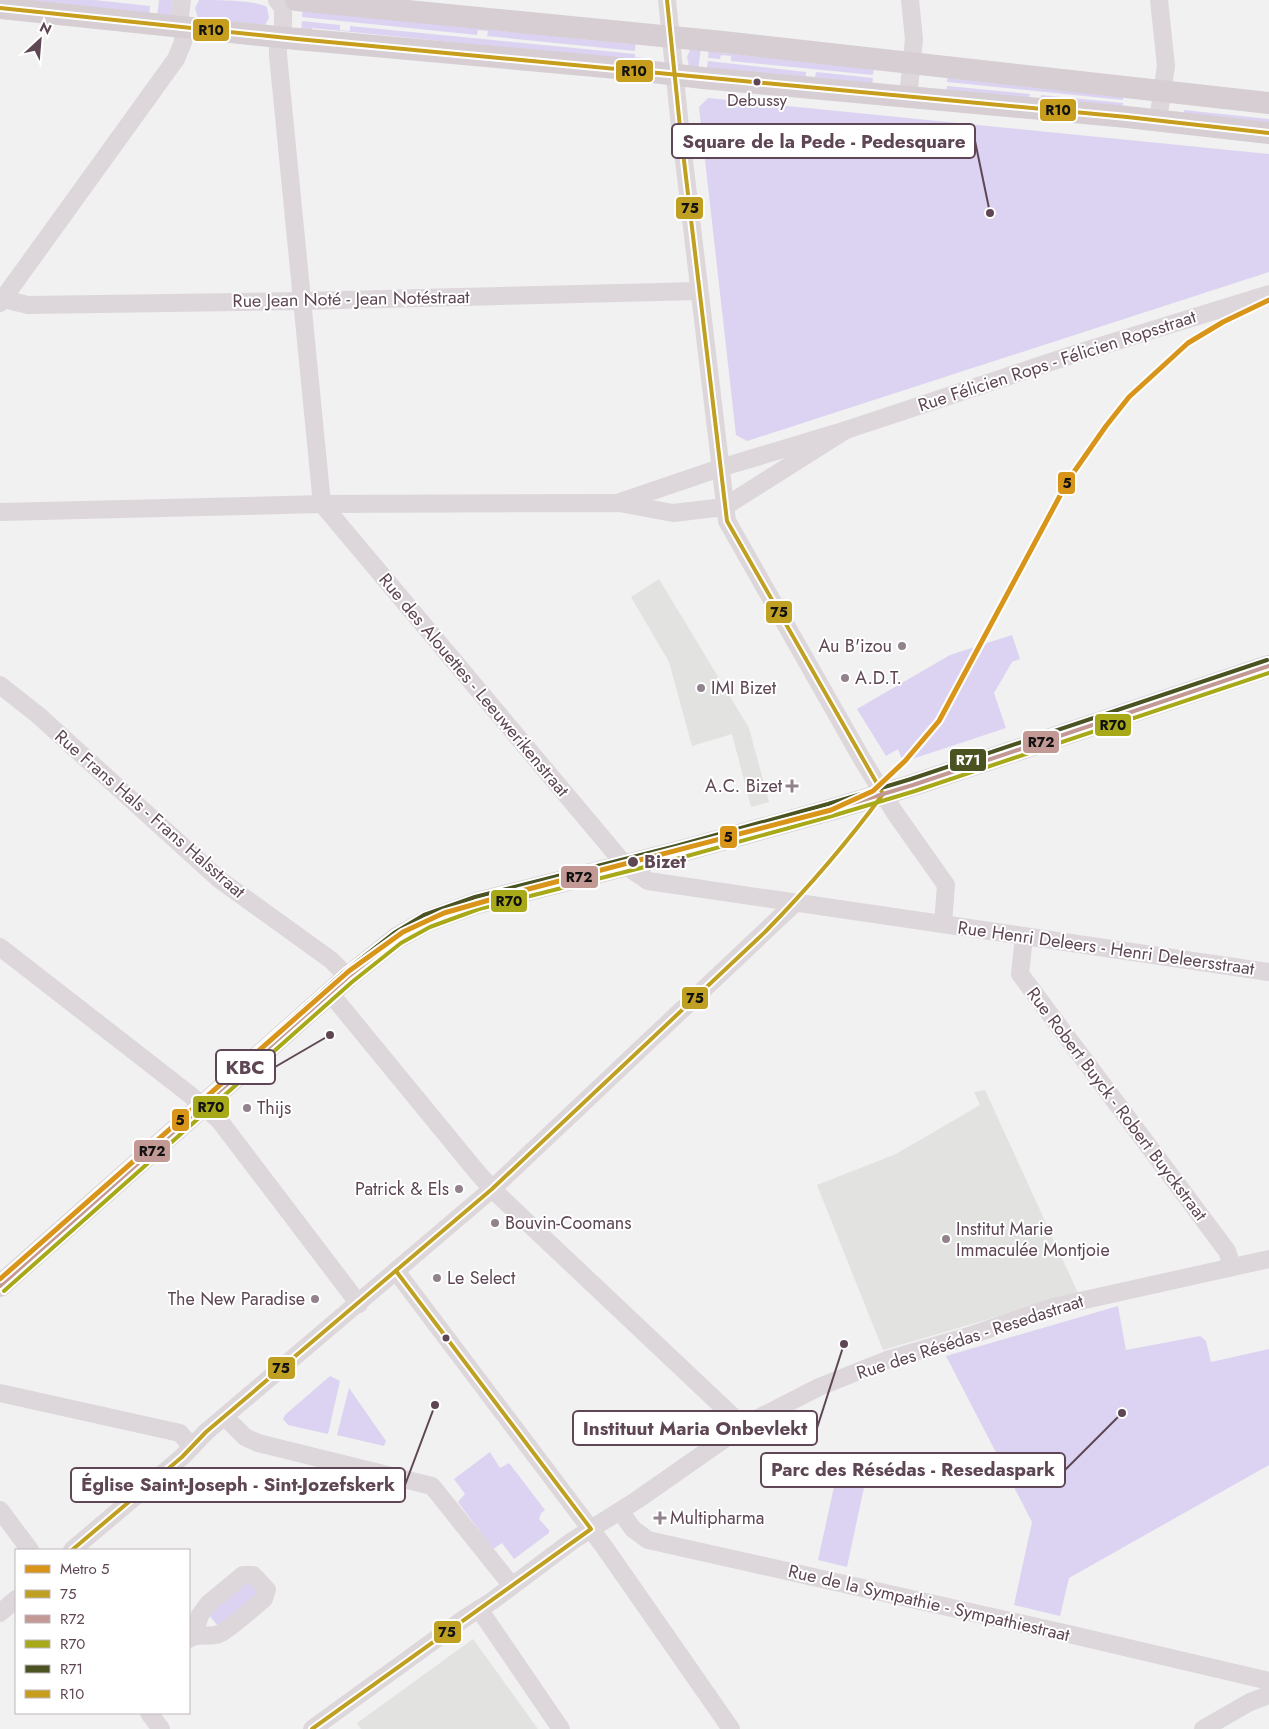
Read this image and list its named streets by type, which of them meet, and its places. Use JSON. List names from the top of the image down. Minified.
{"streets":{"street":["Rue Jean Noté - Jean Notéstraat","Rue Félicien Rops - Félicien Ropsstraat","Rue des Alouettes - Leeuwerikenstraat","Rue Frans Hals - Frans Halsstraat","Rue Henri Deleers - Henri Deleersstraat","Rue Robert Buyck - Robert Buyckstraat","Rue des Résédas - Resedastraat","Rue de la Sympathie - Sympathiestraat"]},"crossings":[["Rue des Alouettes - Leeuwerikenstraat","Rue Henri Deleers - Henri Deleersstraat"],["Rue Henri Deleers - Henri Deleersstraat","Rue Robert Buyck - Robert Buyckstraat"],["Rue Robert Buyck - Robert Buyckstraat","Rue des Résédas - Resedastraat"],["Rue des Résédas - Resedastraat","Rue de la Sympathie - Sympathiestraat"]],"places":{"other":["Debussy","Square de la Pede - Pedesquare","Au B'izou","A.D.T.","IMI Bizet","Bizet","KBC","Thijs","Patrick & Els","Bouvin-Coomans","Institut Marie Immaculée Montjoie","Le Select","The New Paradise","Instituut Maria Onbevlekt","Église Saint-Joseph - Sint-Jozefskerk","Parc des Résédas - Resedaspark"],"health":["A.C. Bizet","Multipharma"]},"lines":["transit line 75","transit line R10","metro line 5","transit line R71","transit line R72","transit line R70"],"legend":["Metro 5","75","R72","R70","R71","R10"],"north":"top right"}
